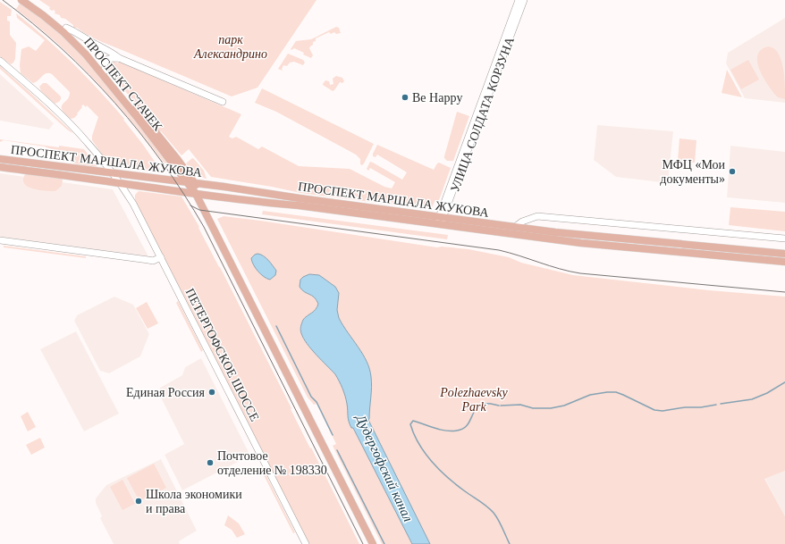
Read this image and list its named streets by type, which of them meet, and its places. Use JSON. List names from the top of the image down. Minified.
{"streets":{"main road":["ПРОСПЕКТ СТАЧЕК","ПРОСПЕКТ МАРШАЛА ЖУКОВА"],"street":["УЛИЦА СОЛДАТА КОРЗУНА","ПЕТЕРГОФСКОЕ ШОССЕ"]},"crossings":[["ПРОСПЕКТ СТАЧЕК","ПРОСПЕКТ МАРШАЛА ЖУКОВА"],["УЛИЦА СОЛДАТА КОРЗУНА","ПРОСПЕКТ МАРШАЛА ЖУКОВА"],["ПРОСПЕКТ МАРШАЛА ЖУКОВА","ПЕТЕРГОФСКОЕ ШОССЕ"]],"water":["Дудергофский канал"],"parks":["парк Александрино","Polezhaevsky Park"],"places":["Be Happy","МФЦ «Мои документы»","Единая Россия","Почтовое отделение № 198330","Школа экономики и права"]}
